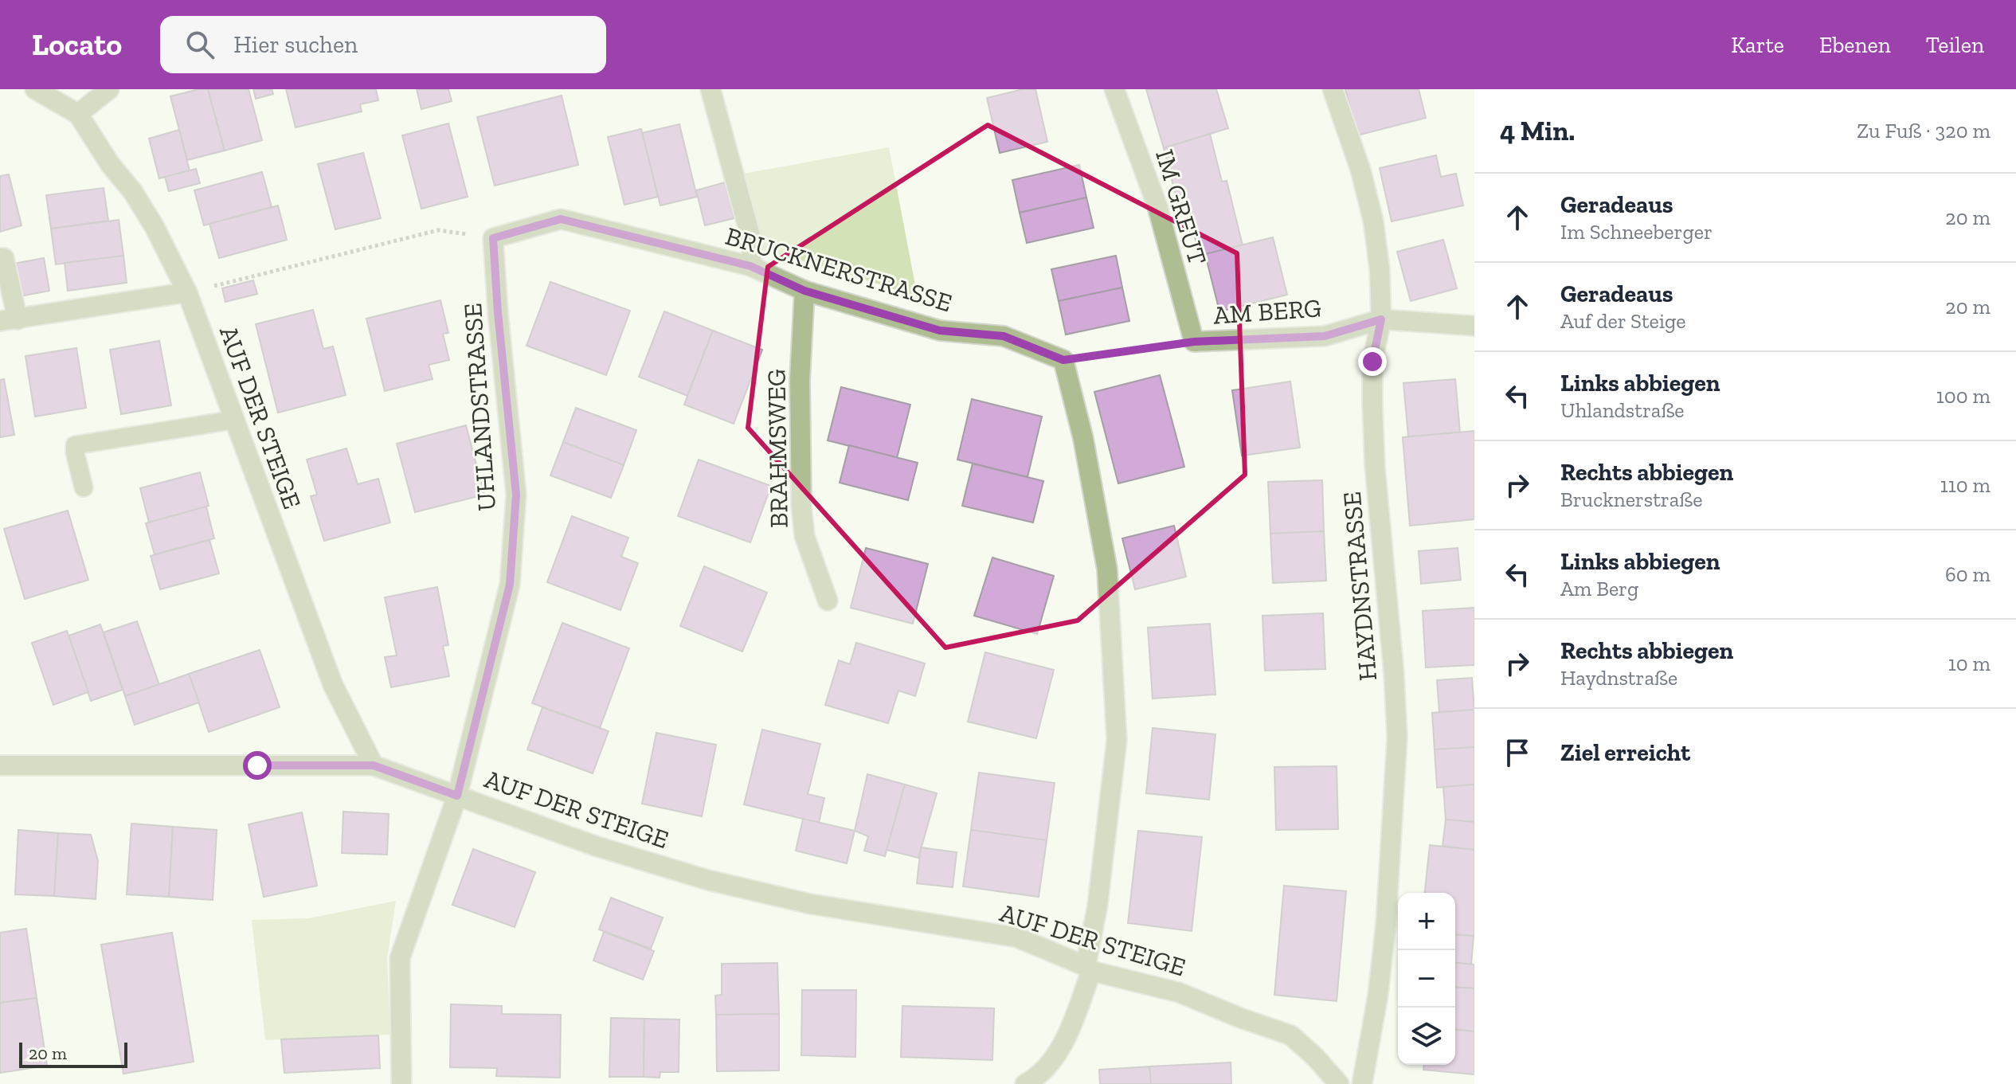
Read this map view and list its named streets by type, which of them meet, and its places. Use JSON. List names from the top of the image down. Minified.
{"streets":{"street":["IM GREUT","BRUCKNERSTRASSE","AM BERG","UHLANDSTRASSE","AUF DER STEIGE","BRAHMSWEG","HAYDNSTRASSE"]},"crossings":[["IM GREUT","AM BERG"],["BRUCKNERSTRASSE","AM BERG"],["BRUCKNERSTRASSE","UHLANDSTRASSE"],["BRUCKNERSTRASSE","BRAHMSWEG"],["AM BERG","HAYDNSTRASSE"],["UHLANDSTRASSE","AUF DER STEIGE"]],"scale_bar":"20 m","page":{"header":"Locato","search":"Hier suchen","nav":["Karte","Ebenen","Teilen"],"heading":["4 Min.","Zu Fuß · 320 m"],"list":[["Geradeaus","Im Schneeberger","20 m"],["Geradeaus","Auf der Steige","20 m"],["Links abbiegen","Uhlandstraße","100 m"],["Rechts abbiegen","Brucknerstraße","110 m"],["Links abbiegen","Am Berg","60 m"],["Rechts abbiegen","Haydnstraße","10 m"],"Ziel erreicht"],"map_buttons":["+","−"],"scale":"20 m"}}
